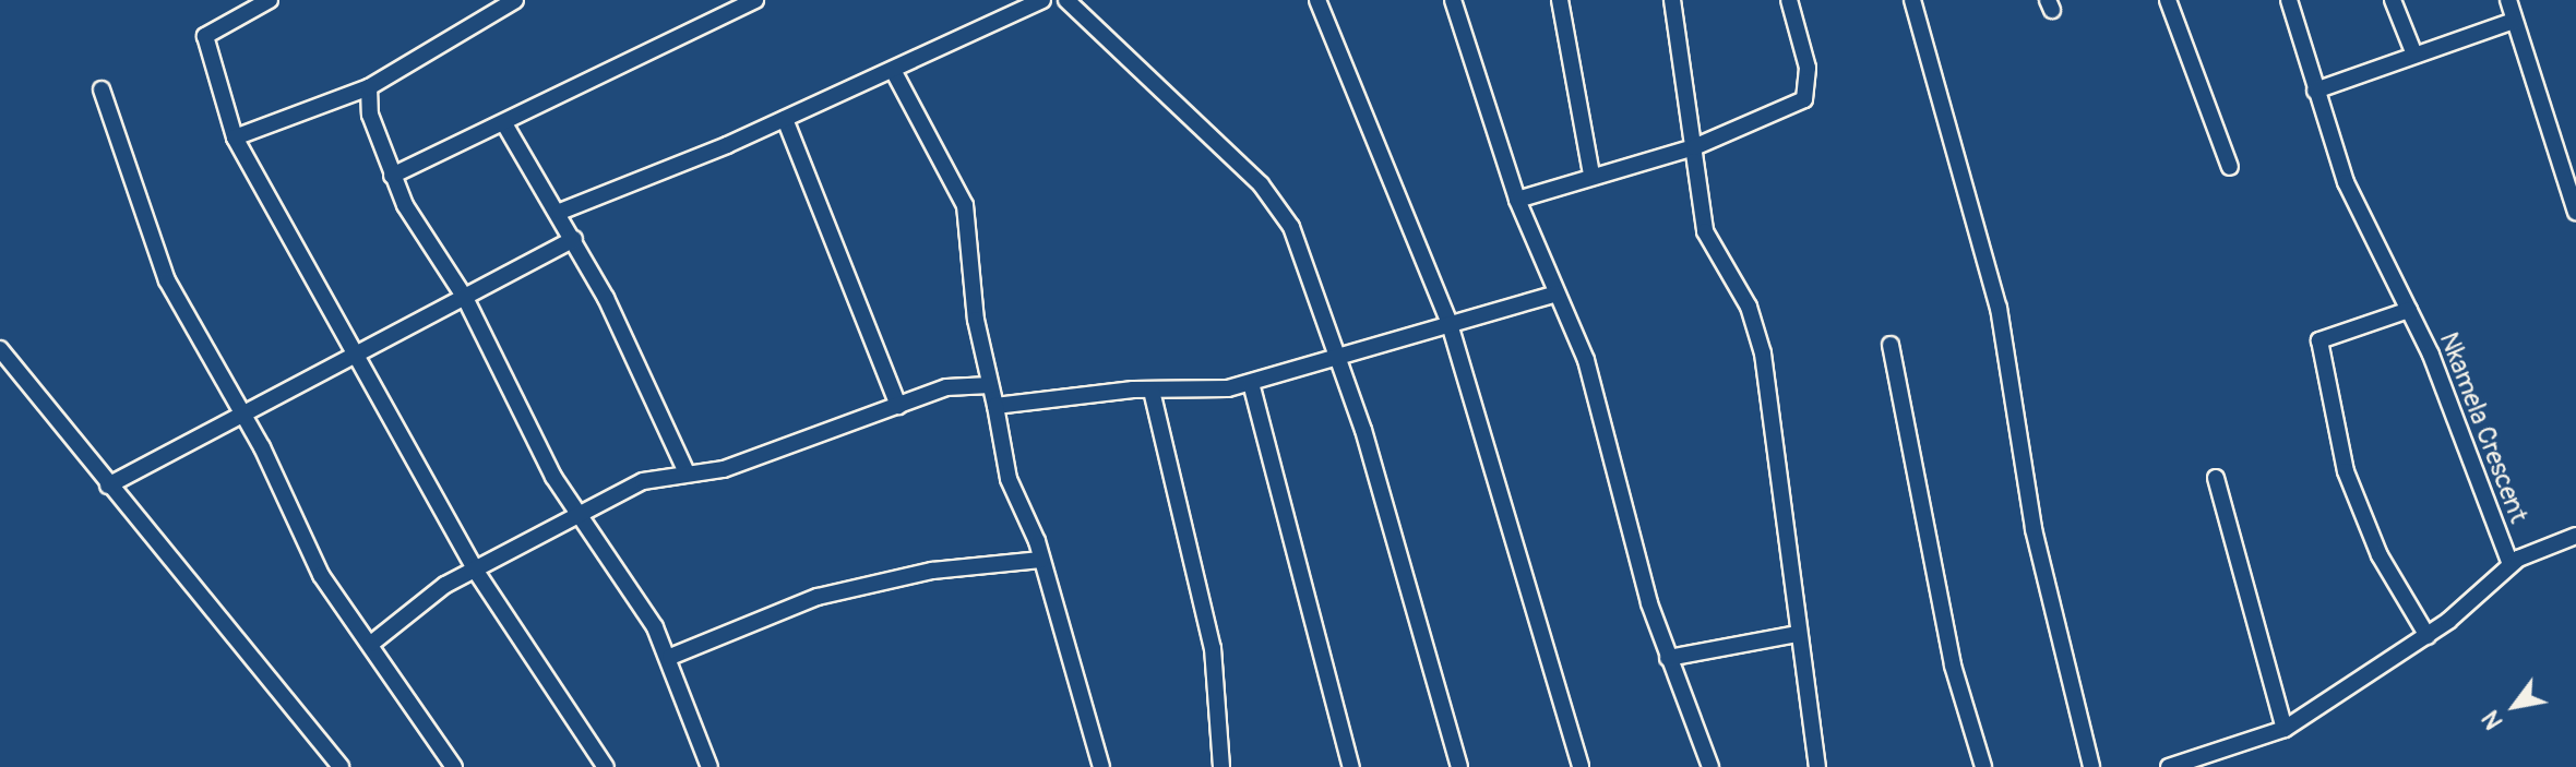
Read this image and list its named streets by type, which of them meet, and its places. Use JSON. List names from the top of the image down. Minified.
{"streets":{"street":["Nkamela Crescent"]},"north":"bottom left"}
